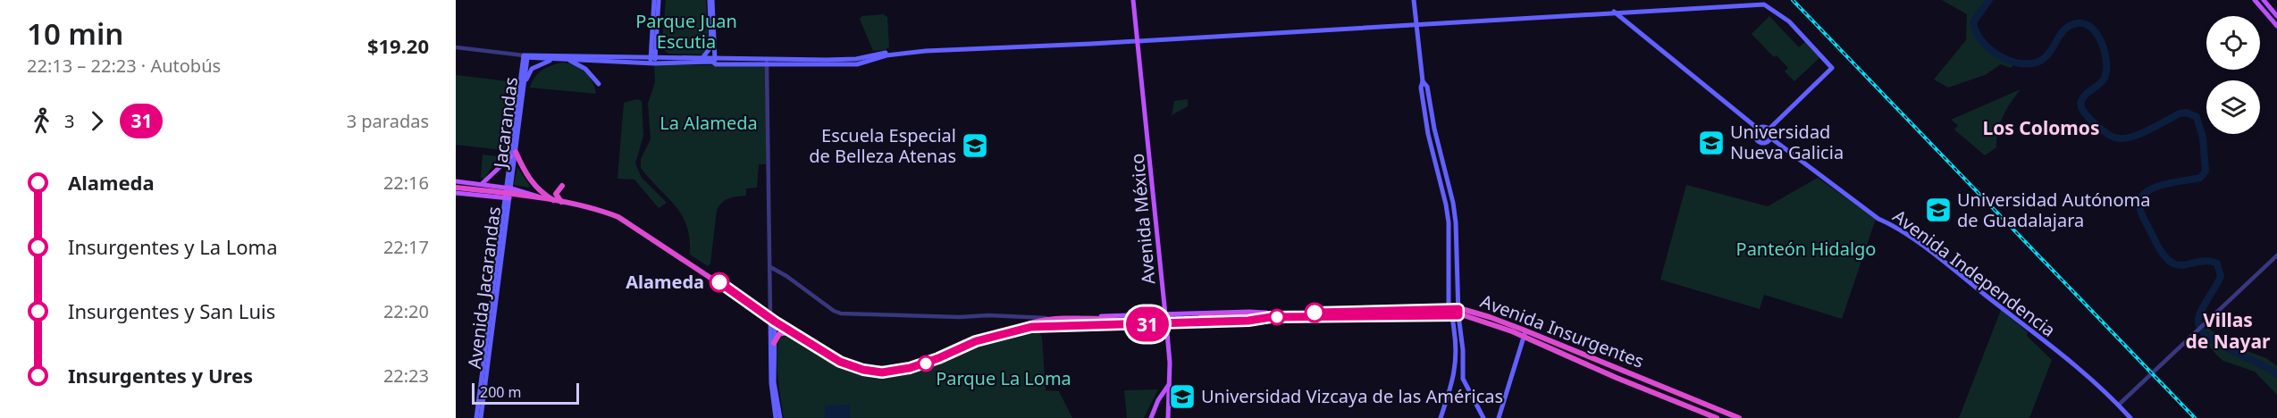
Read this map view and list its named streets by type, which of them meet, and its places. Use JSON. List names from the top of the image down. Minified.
{"streets":{"highway":["Avenida Insurgentes"],"main road":["Jacarandas","Avenida México","Avenida Independencia","Avenida Jacarandas"]},"crossings":[["Jacarandas","Avenida Jacarandas"],["Avenida México","Avenida Insurgentes"]],"districts":["Los Colomos","Villas de Nayar"],"parks":["Parque Juan Escutia","La Alameda","Panteón Hidalgo","Parque La Loma"],"places":{"school or university":["Universidad Nueva Galicia","Escuela Especial de Belleza Atenas","Universidad Autónoma de Guadalajara","Universidad Vizcaya de las Américas"],"other":["Alameda"]},"lines":["bus line 31"],"scale_bar":"200 m","page":{"heading":["10 min","22:13 – 22:23 · Autobús","$19.20"],"on_map":"31","legs":["3","31","3 paradas"],"list":[{"name":"Alameda","value":"22:16"},{"name":"Insurgentes y La Loma","value":"22:17"},{"name":"Insurgentes y San Luis","value":"22:20"},{"name":"Insurgentes y Ures","value":"22:23"}],"scale":"200 m"}}
